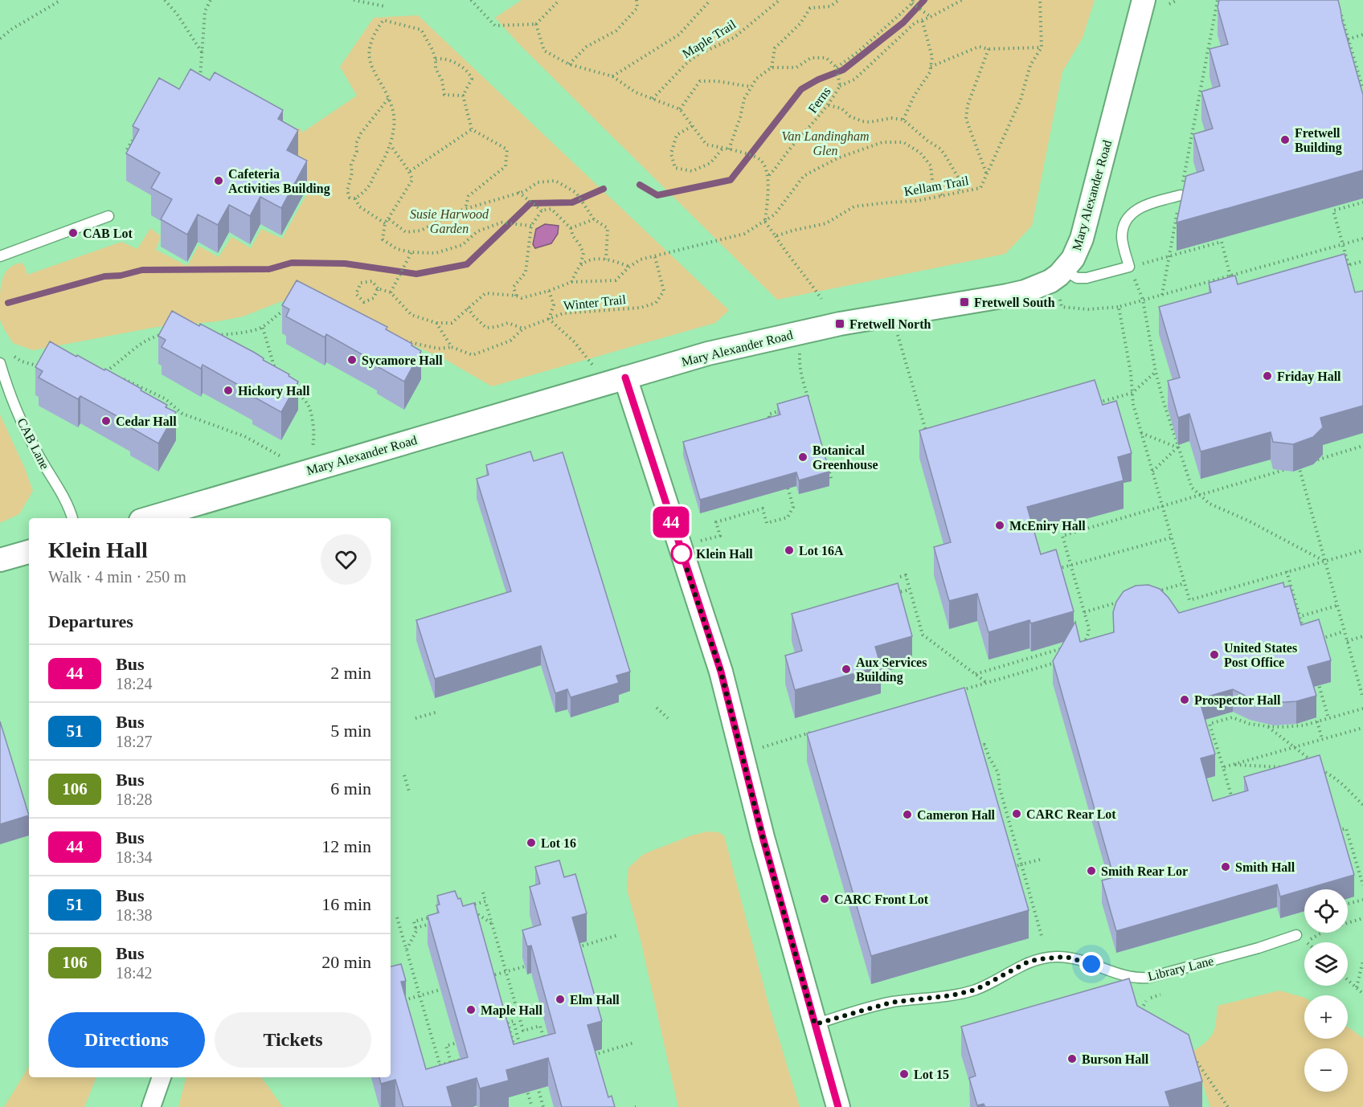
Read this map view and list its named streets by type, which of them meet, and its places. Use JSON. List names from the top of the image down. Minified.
{"streets":{"street":["Mary Alexander Road"],"lane":["CAB Lane","Library Lane"],"path":["Maple Trail","Ferns","Kellam Trail","Winter Trail"]},"parks":["Van Landingham Glen","Susie Harwood Garden"],"places":{"other":["Fretwell Building","Cafeteria Activities Building","CAB Lot","Sycamore Hall","Friday Hall","Hickory Hall","Cedar Hall","Botanical Greenhouse","McEniry Hall","Lot 16A","Klein Hall","United States Post Office","Aux Services Building","Prospector Hall","CARC Rear Lot","Cameron Hall","Lot 16","Smith Hall","Smith Rear Lor","CARC Front Lot","Elm Hall","Maple Hall","Burson Hall","Lot 15"],"transit":["Fretwell South","Fretwell North"]},"lines":["bus line 44"],"page":{"on_map":"44","heading":[["Klein Hall","Walk · 4 min · 250 m"],"Departures"],"list":[{"mark":"44","name":"Bus","note":"18:24","value":"2 min"},{"mark":"51","name":"Bus","note":"18:27","value":"5 min"},{"mark":"106","name":"Bus","note":"18:28","value":"6 min"},{"mark":"44","name":"Bus","note":"18:34","value":"12 min"},{"mark":"51","name":"Bus","note":"18:38","value":"16 min"},{"mark":"106","name":"Bus","note":"18:42","value":"20 min"}],"map_buttons":["+","−"],"buttons":["Directions","Tickets"]}}
